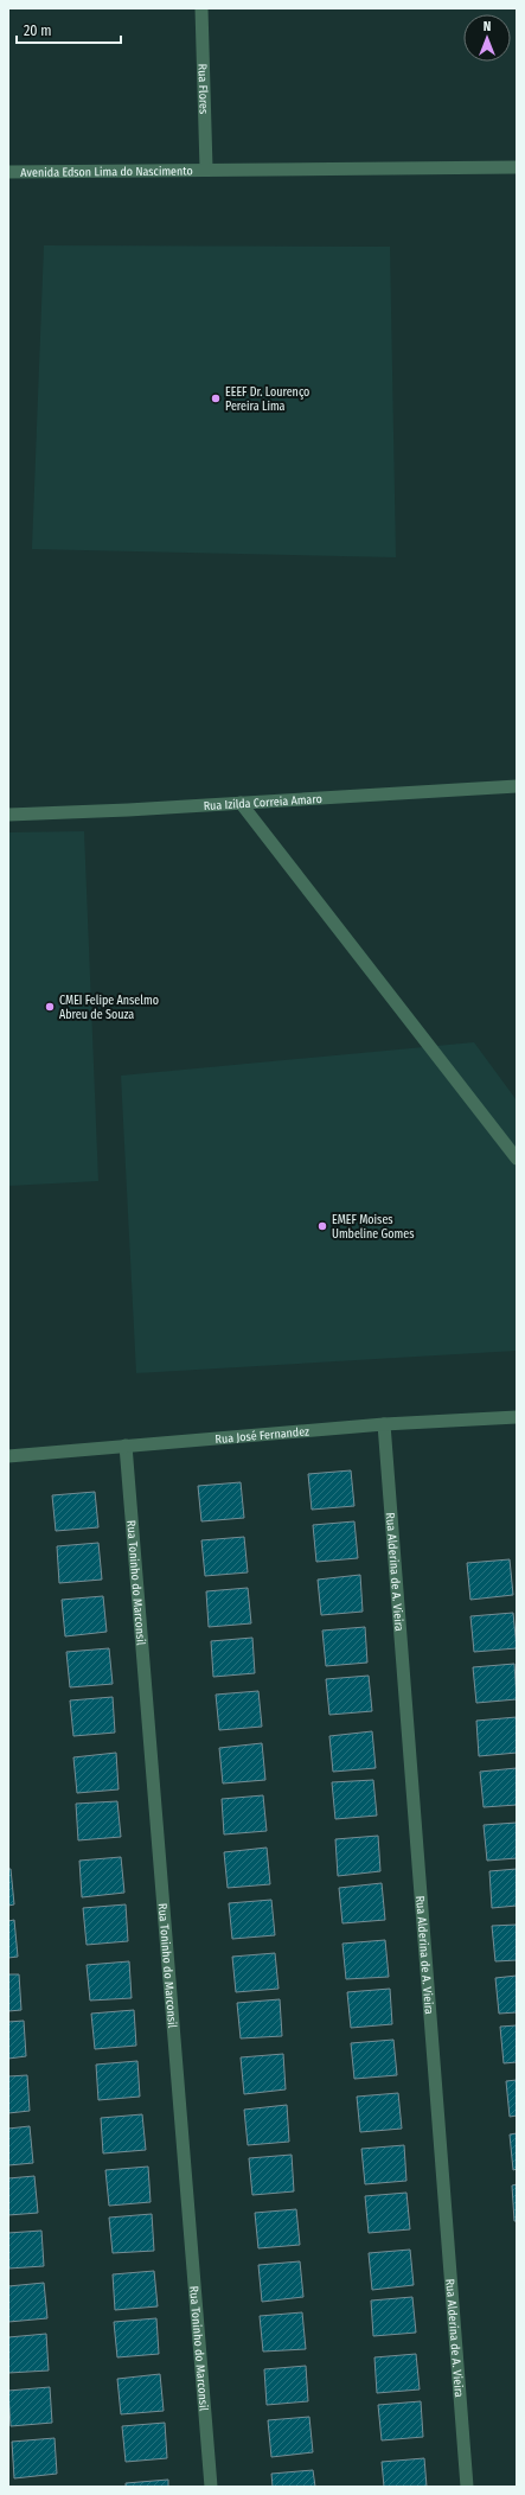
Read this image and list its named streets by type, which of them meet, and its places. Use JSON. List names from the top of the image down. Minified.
{"streets":{"street":["Rua Flores","Avenida Edson Lima do Nascimento","Rua Izilda Correia Amaro","Rua José Fernandez","Rua Alderina de A. Vieira","Rua Toninho do Marconsil"]},"crossings":[["Rua Flores","Avenida Edson Lima do Nascimento"],["Rua José Fernandez","Rua Alderina de A. Vieira"],["Rua José Fernandez","Rua Toninho do Marconsil"]],"places":["EEEF Dr. Lourenço Pereira Lima","CMEI Felipe Anselmo Abreu de Souza","EMEF Moises Umbeline Gomes"],"scale_bar":"20 m","north":"top"}
